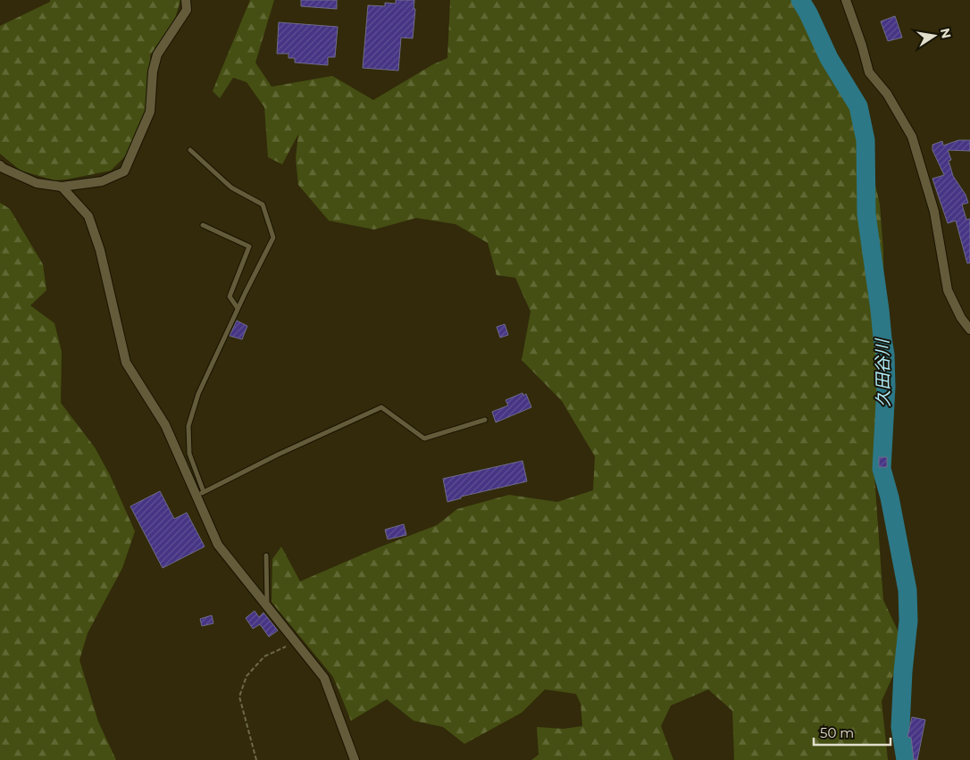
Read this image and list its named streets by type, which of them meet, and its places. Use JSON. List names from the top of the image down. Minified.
{"water":["久田谷川"],"scale_bar":"50 m","north":"right"}
